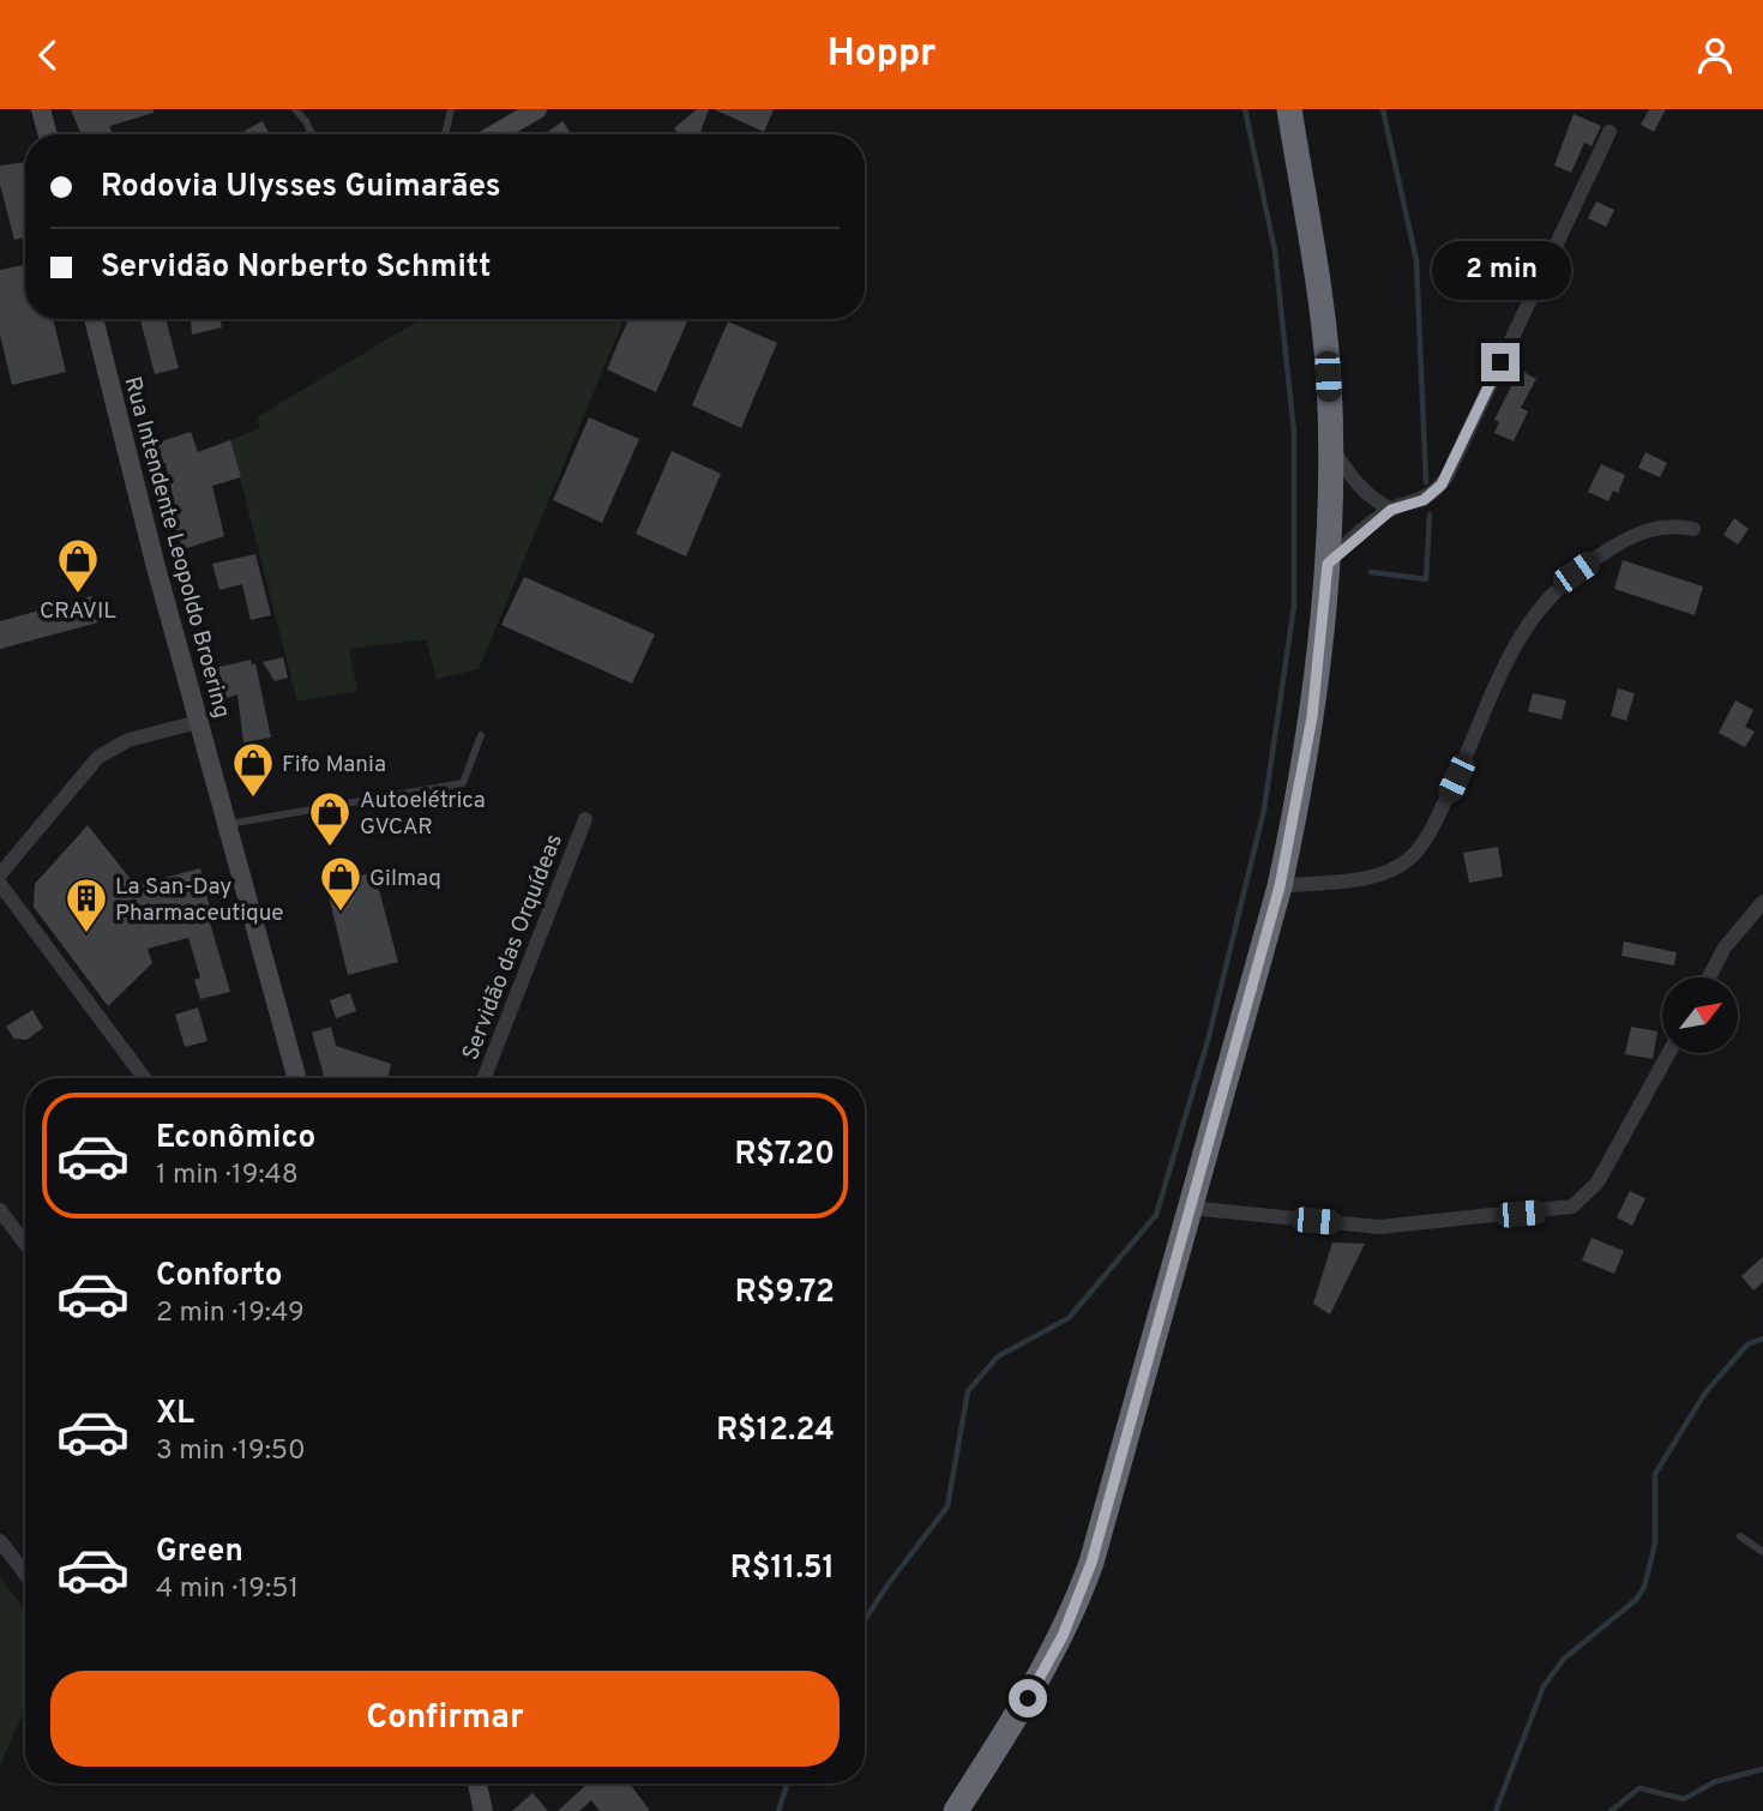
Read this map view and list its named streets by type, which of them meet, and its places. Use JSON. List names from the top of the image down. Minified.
{"streets":{"main road":["Rua Intendente Leopoldo Broering"],"street":["Servidão das Orquídeas"]},"places":{"shop":["CRAVIL","Fifo Mania","Autoelétrica GVCAR","Gilmaq"],"building":["La San-Day Pharmaceutique"]},"north":"top right","page":{"header":"Hoppr","banner":["Rodovia Ulysses Guimarães","Servidão Norberto Schmitt"],"bubble":"2 min","list":[{"name":"Econômico","note":"1 min · 19:48","value":"R$7.20"},{"name":"Conforto","note":"2 min · 19:49","value":"R$9.72"},{"name":"XL","note":"3 min · 19:50","value":"R$12.24"},{"name":"Green","note":"4 min · 19:51","value":"R$11.51"}],"buttons":"Confirmar"}}
